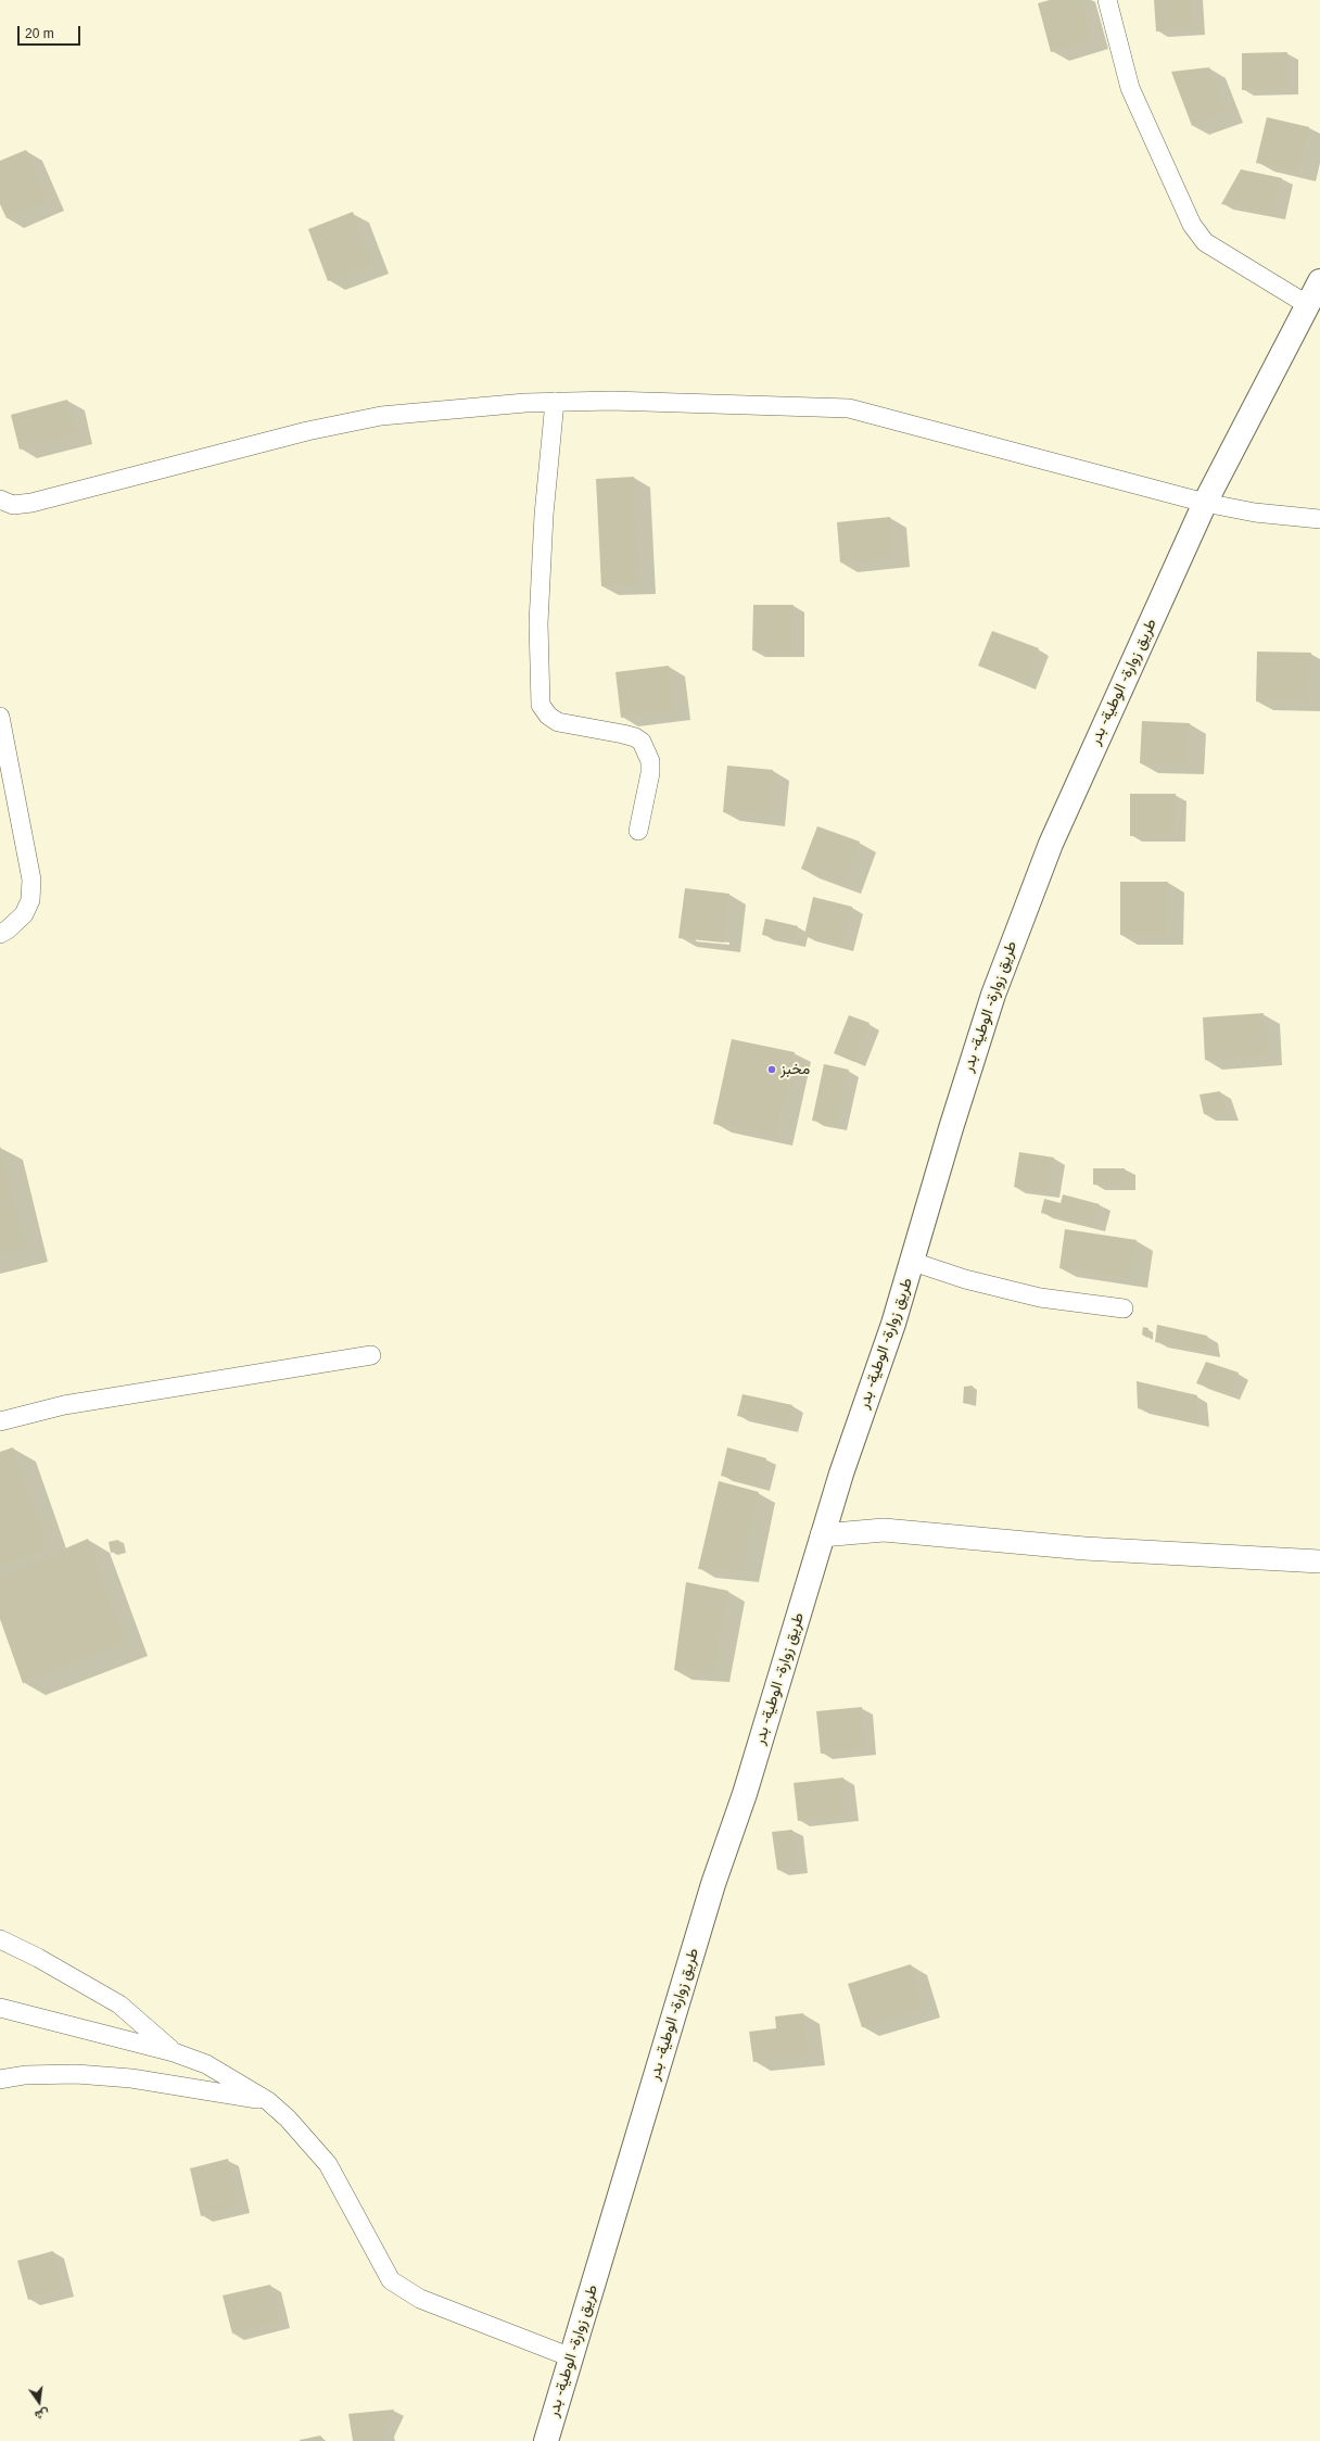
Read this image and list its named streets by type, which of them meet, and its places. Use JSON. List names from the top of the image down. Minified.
{"streets":{"highway":["طريق زوارة- الوطية- بدر"]},"places":["مخبز"],"scale_bar":"20 m","north":"bottom"}
